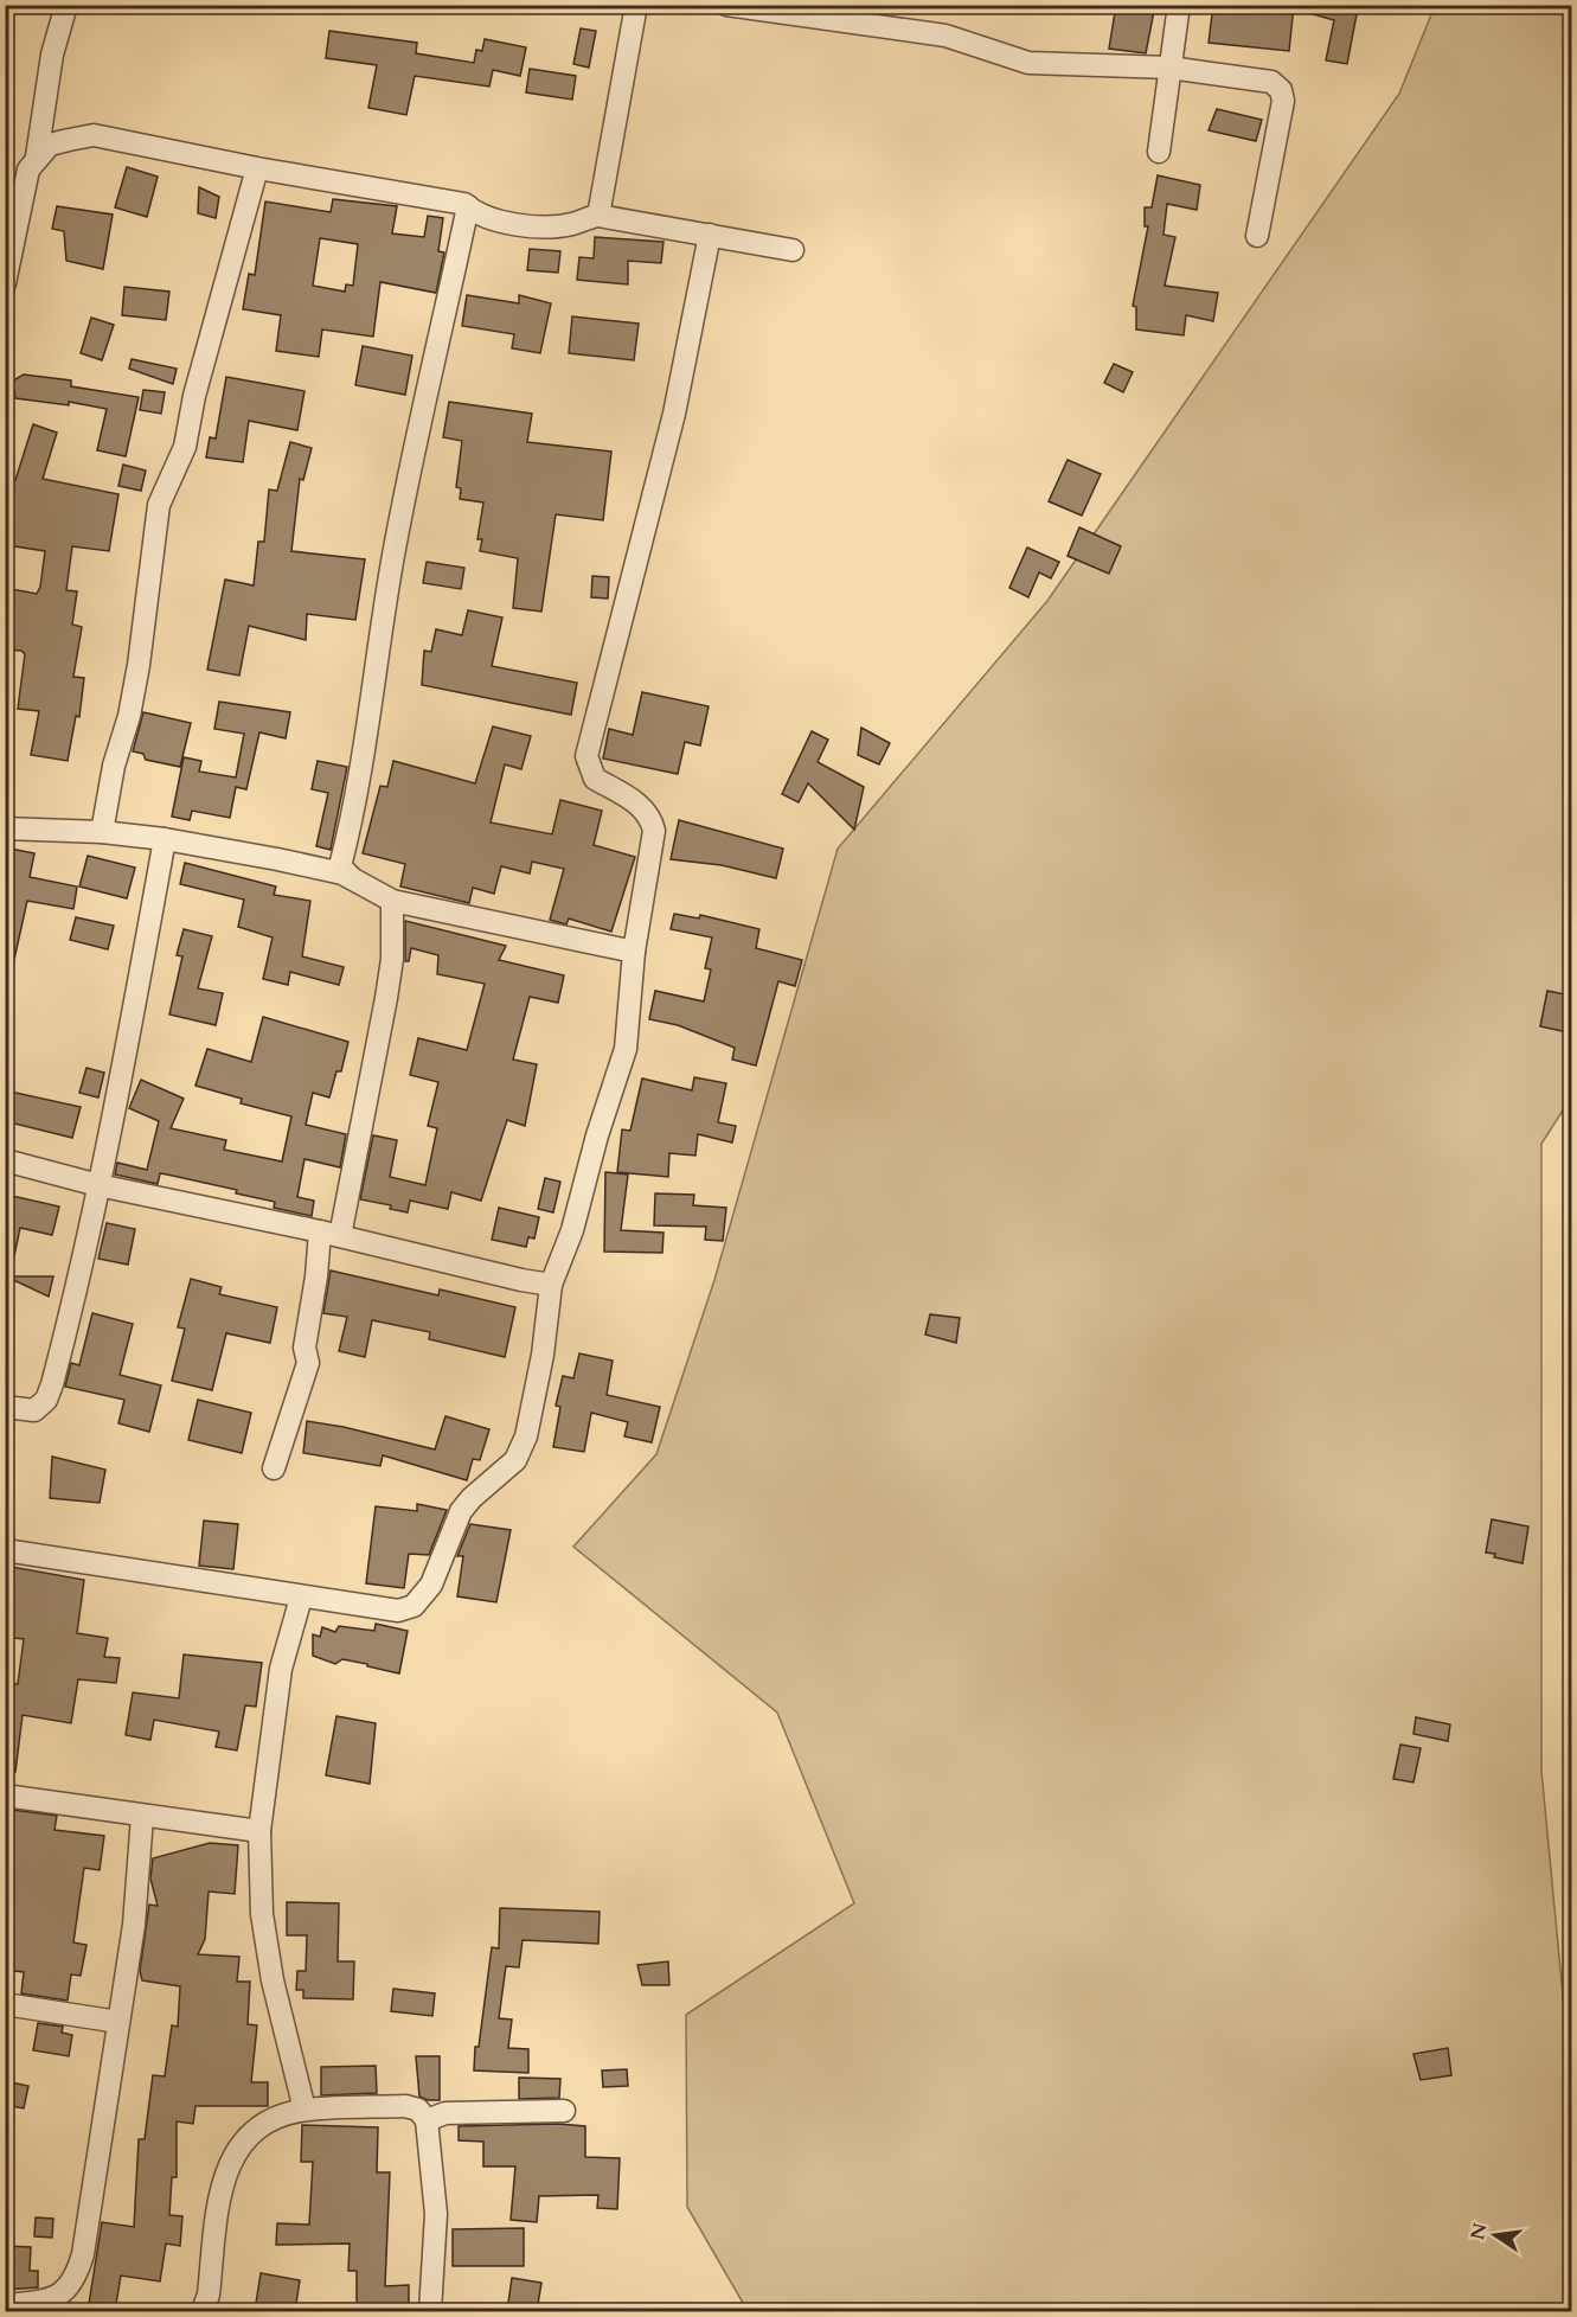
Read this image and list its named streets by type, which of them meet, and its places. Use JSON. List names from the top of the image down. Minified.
{"north":"left"}
